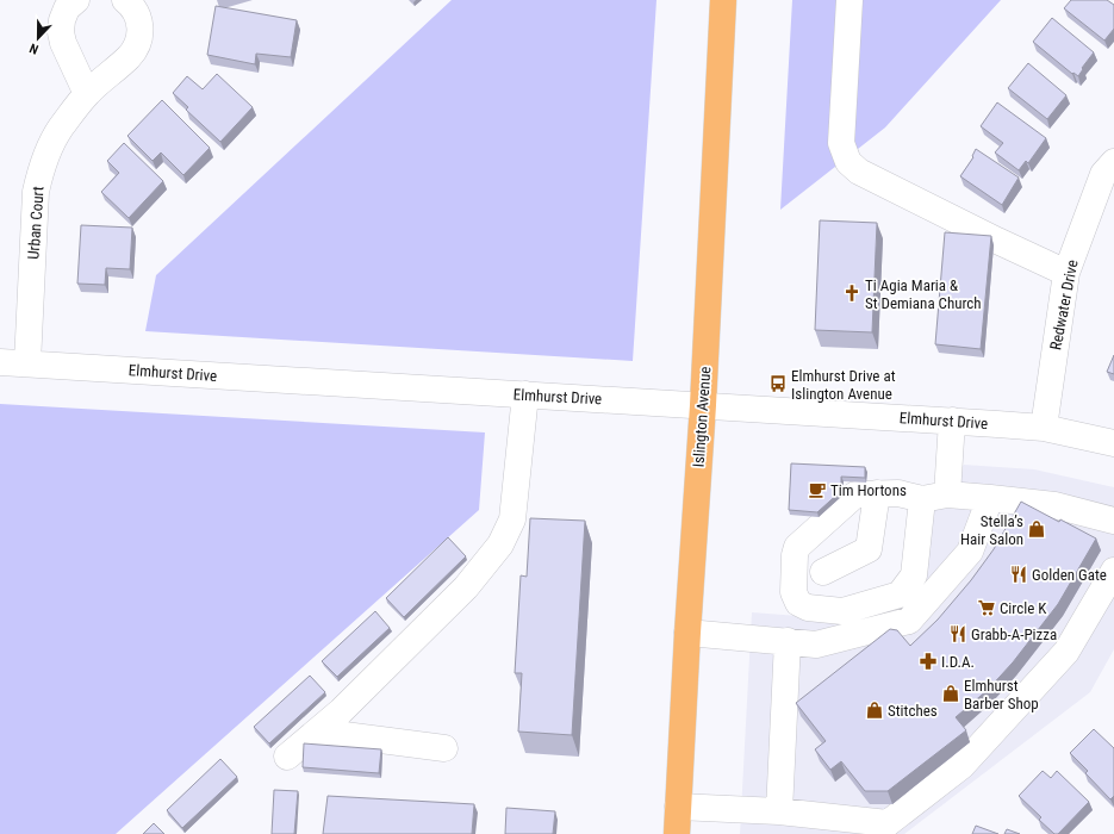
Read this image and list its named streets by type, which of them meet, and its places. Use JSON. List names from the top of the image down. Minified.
{"streets":{"main road":["Islington Avenue"],"street":["Urban Court","Redwater Drive","Elmhurst Drive"]},"crossings":[["Urban Court","Elmhurst Drive"],["Redwater Drive","Elmhurst Drive"],["Elmhurst Drive","Islington Avenue"]],"places":{"church":["Ti Agia Maria & St Demiana Church"],"bus stop":["Elmhurst Drive at Islington Avenue"],"cafe":["Tim Hortons"],"shop":["Stella’s Hair Salon","Elmhurst Barber Shop","Stitches"],"restaurant":["Golden Gate","Grabb-A-Pizza"],"supermarket":["Circle K"],"pharmacy":["I.D.A."]},"north":"bottom"}
